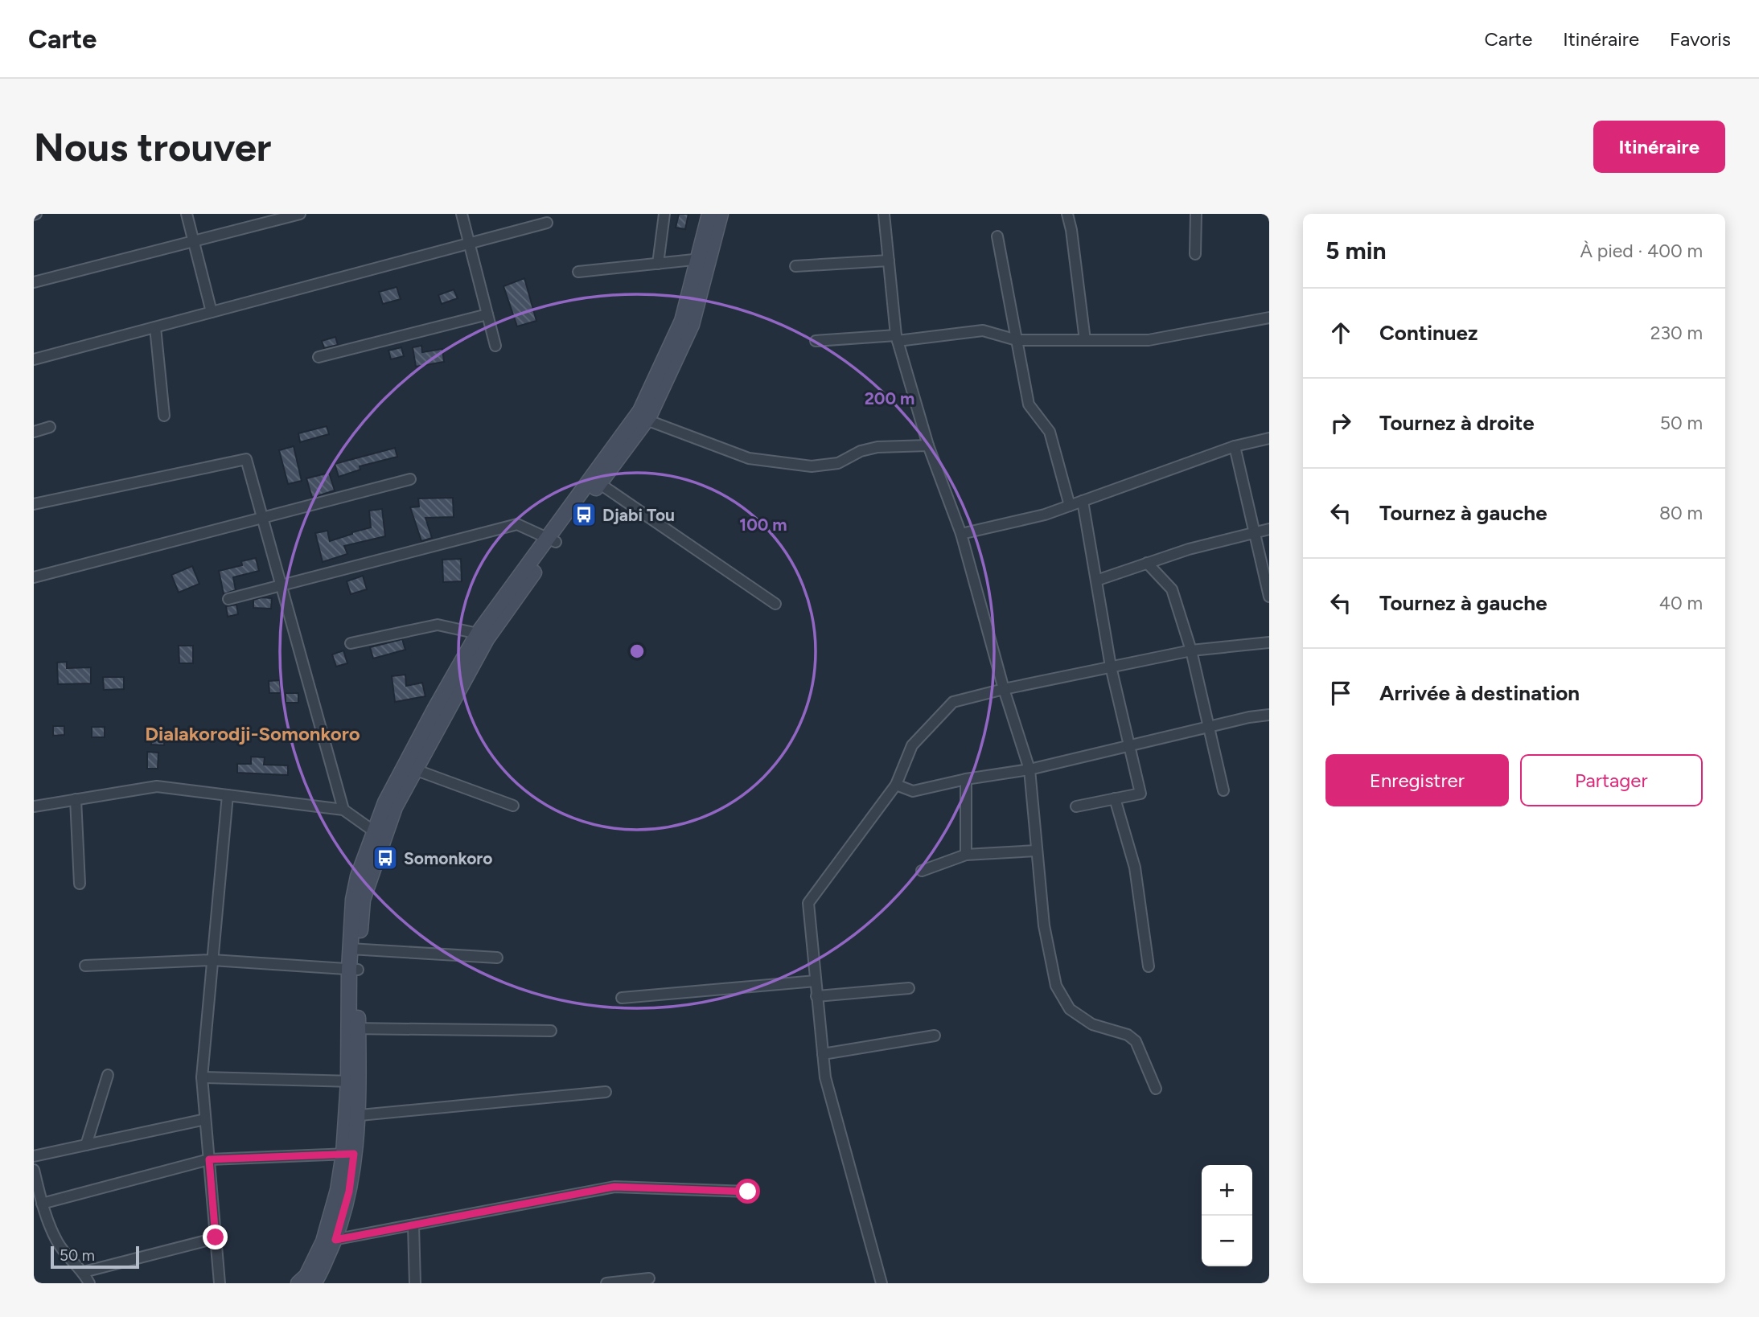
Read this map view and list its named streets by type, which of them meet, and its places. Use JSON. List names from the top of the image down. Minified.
{"districts":["Dialakorodji-Somonkoro"],"places":{"bus stop":["Djabi Tou","Somonkoro"]},"scale_bar":"50 m","page":{"header":"Carte","nav":["Carte","Itinéraire","Favoris"],"buttons":["Itinéraire",["Enregistrer","Partager"]],"title":"Nous trouver","heading":["5 min","À pied · 400 m"],"list":[["Continuez","230 m"],["Tournez à droite","50 m"],["Tournez à gauche","80 m"],["Tournez à gauche","40 m"],"Arrivée à destination"],"map_buttons":["+","−"],"scale":"50 m"},"rings":["200 m","100 m"]}
